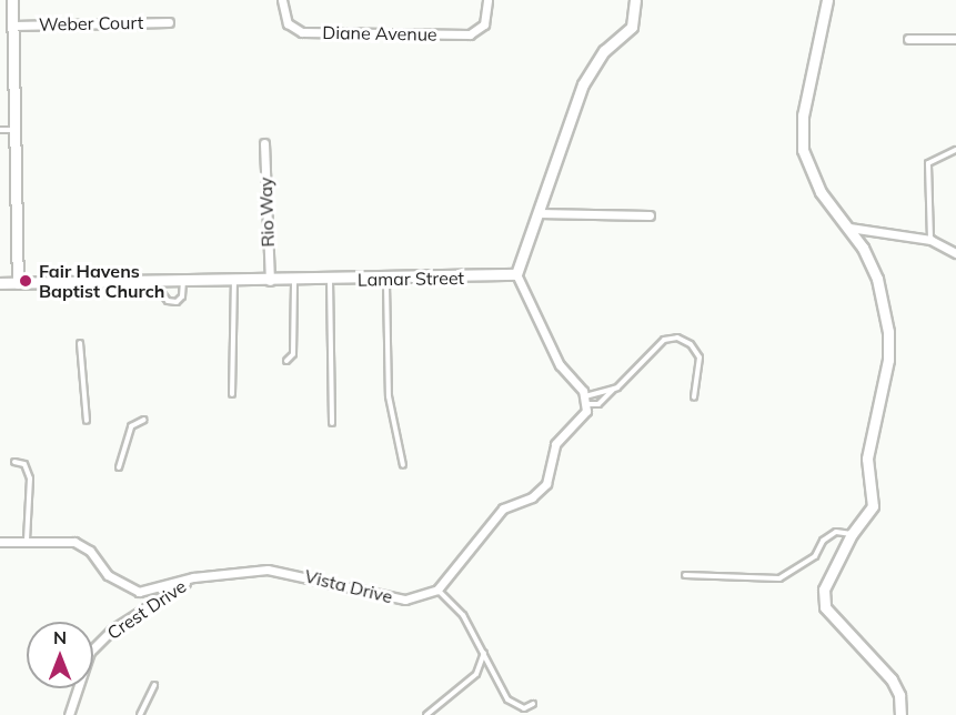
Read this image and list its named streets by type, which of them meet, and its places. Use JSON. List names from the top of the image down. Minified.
{"streets":{"street":["Weber Court","Diane Avenue","Rio Way","Lamar Street","Vista Drive","Crest Drive"]},"crossings":[["Rio Way","Lamar Street"],["Vista Drive","Crest Drive"]],"places":["Fair Havens Baptist Church"],"north":"top"}
